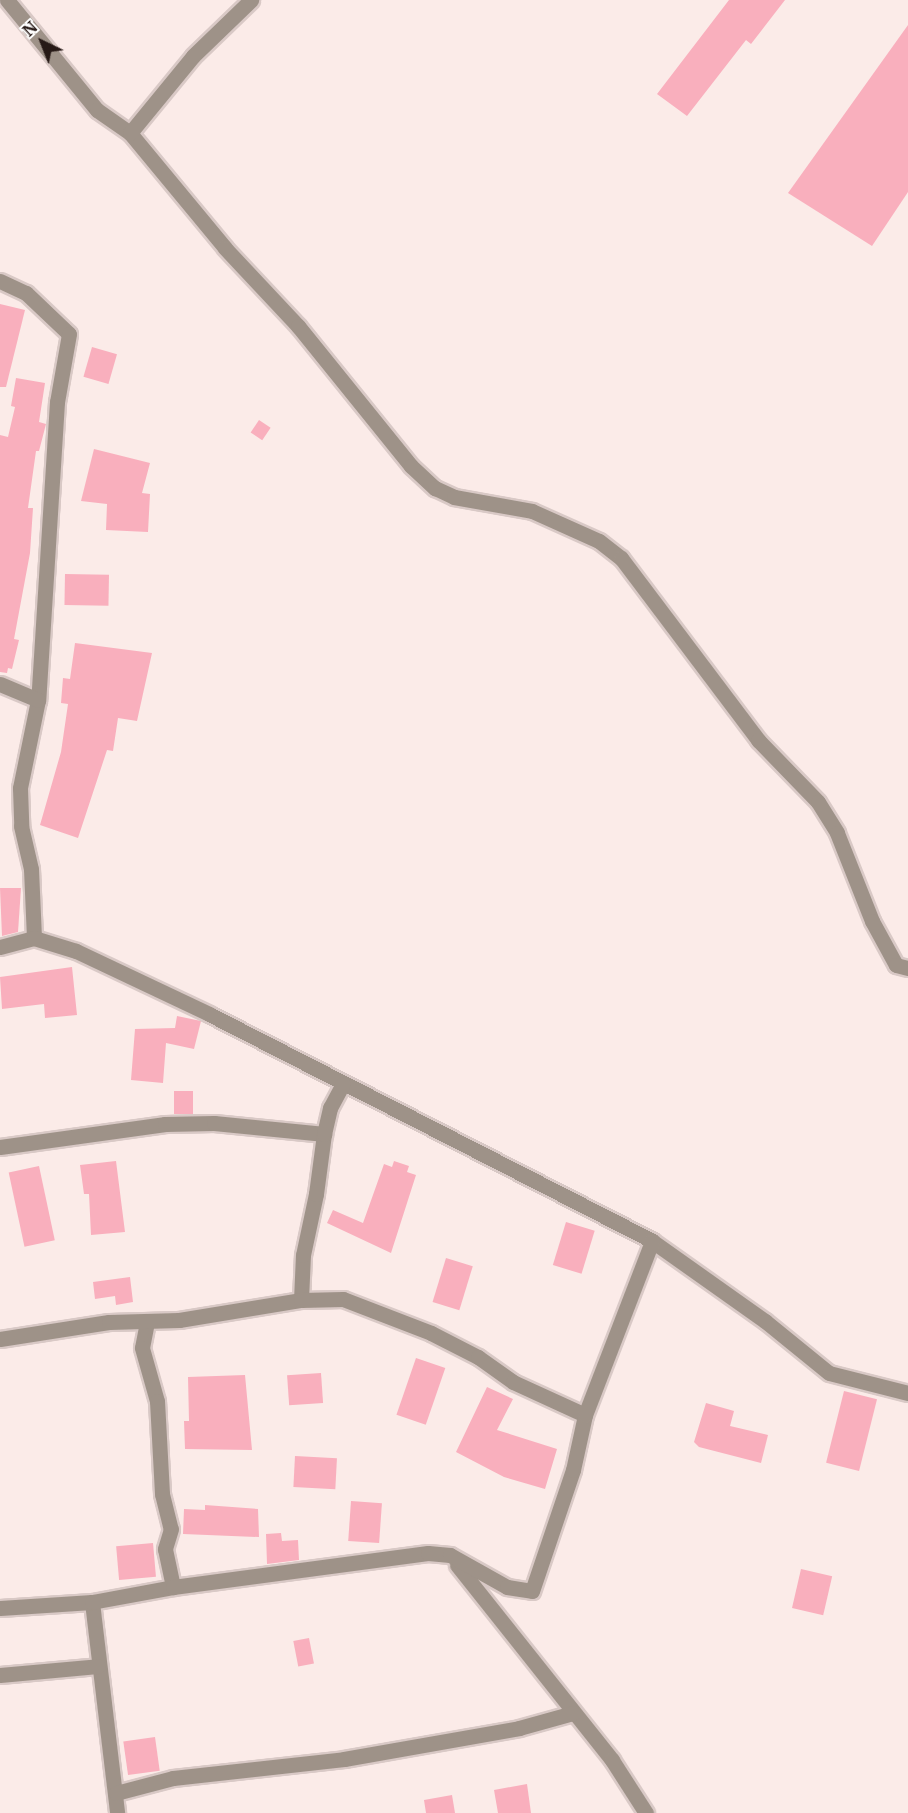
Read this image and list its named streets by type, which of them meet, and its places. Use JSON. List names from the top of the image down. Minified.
{"north":"top left"}
